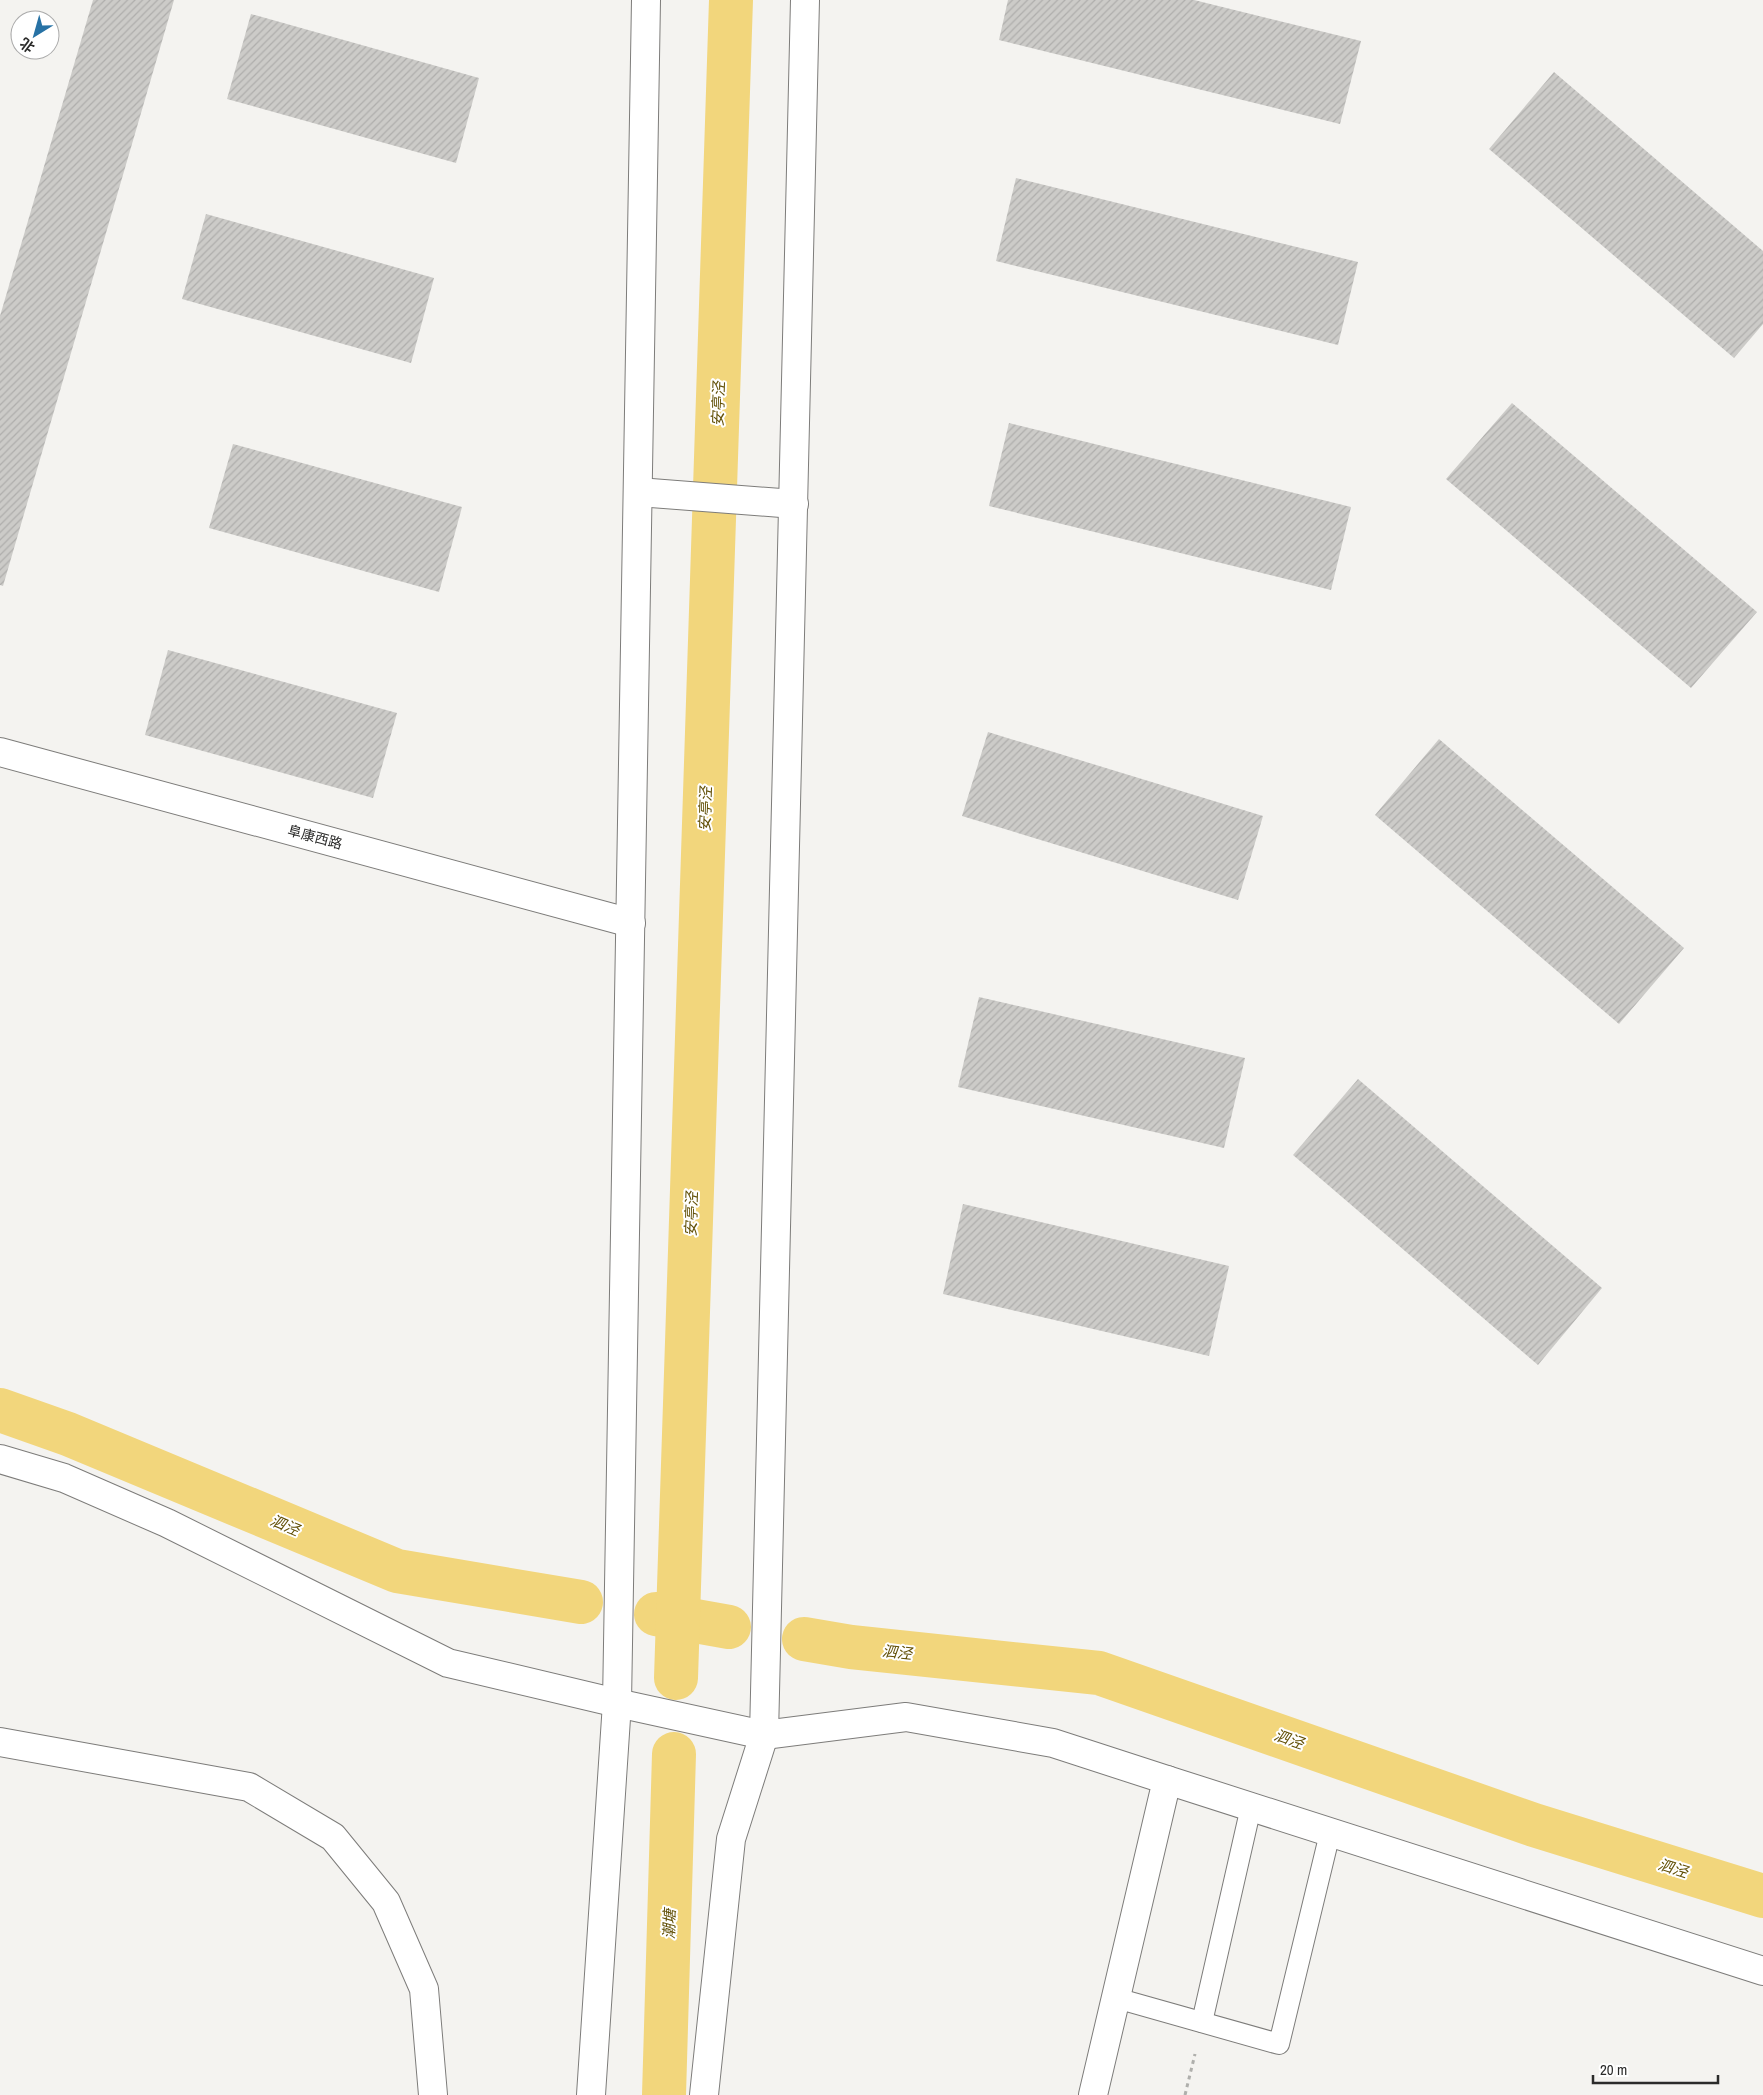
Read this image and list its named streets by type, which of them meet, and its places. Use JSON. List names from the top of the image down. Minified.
{"streets":{"street":["阜康西路"]},"water":["安亭泾","泗泾","潮塘"],"scale_bar":"20 m","north":"bottom left"}
